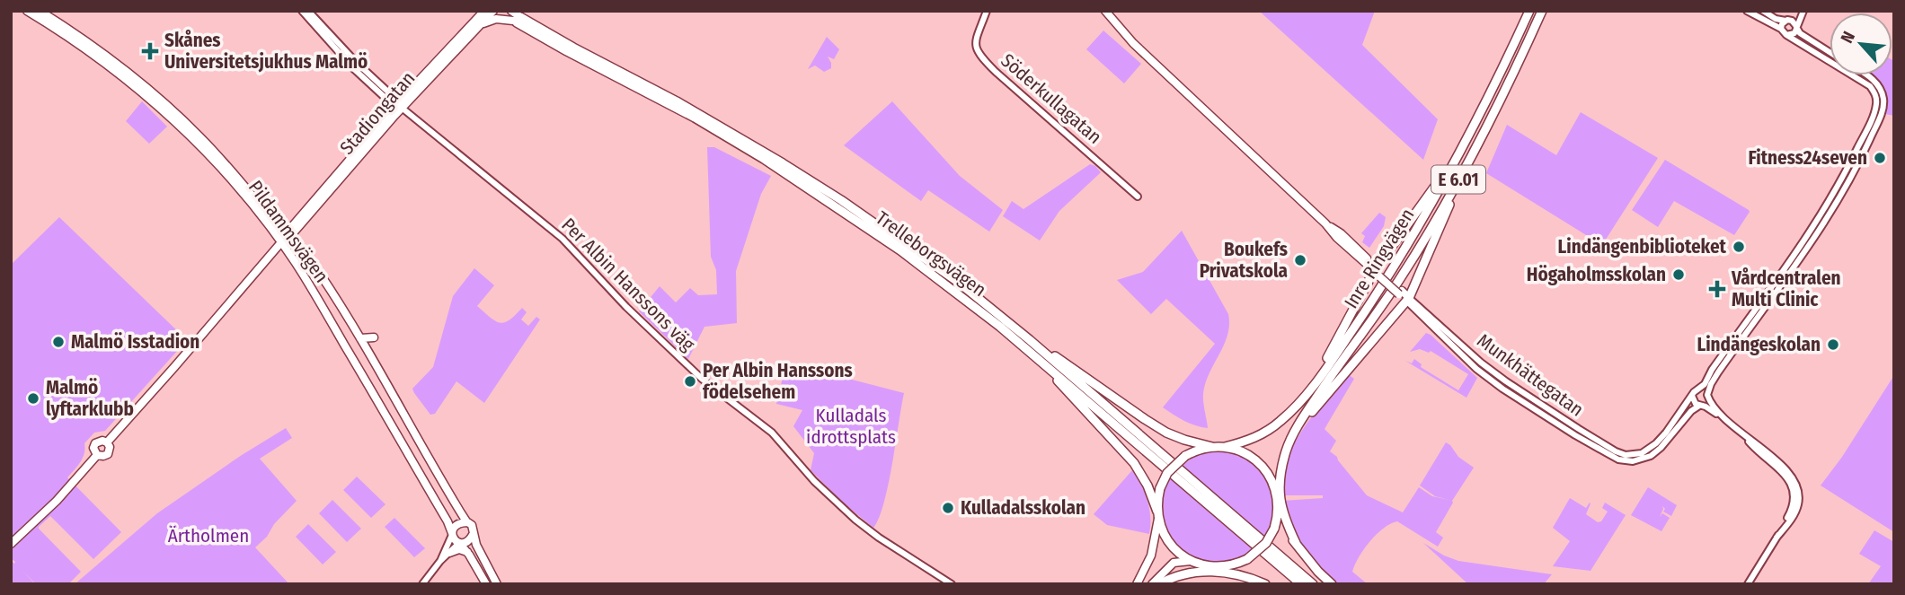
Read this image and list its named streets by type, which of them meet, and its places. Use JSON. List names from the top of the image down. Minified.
{"streets":{"highway":["E 6.01","Trelleborgsvägen","Inre Ringvägen"],"main road":["Stadiongatan","Pildammsvägen"],"street":["Söderkullagatan","Per Albin Hanssons väg","Munkhättegatan"]},"crossings":[["Stadiongatan","Pildammsvägen"],["Stadiongatan","Per Albin Hanssons väg"],["E 6.01","Inre Ringvägen"]],"parks":["Kulladals idrottsplats","Ärtholmen"],"places":{"health":["Skånes Universitetsjukhus Malmö","Vårdcentralen Multi Clinic"],"other":["Fitness24seven","Lindängenbiblioteket","Boukefs Privatskola","Högaholmsskolan","Malmö Isstadion","Lindängeskolan","Per Albin Hanssons födelsehem","Malmö lyftarklubb","Kulladalsskolan"]},"north":"top left"}
